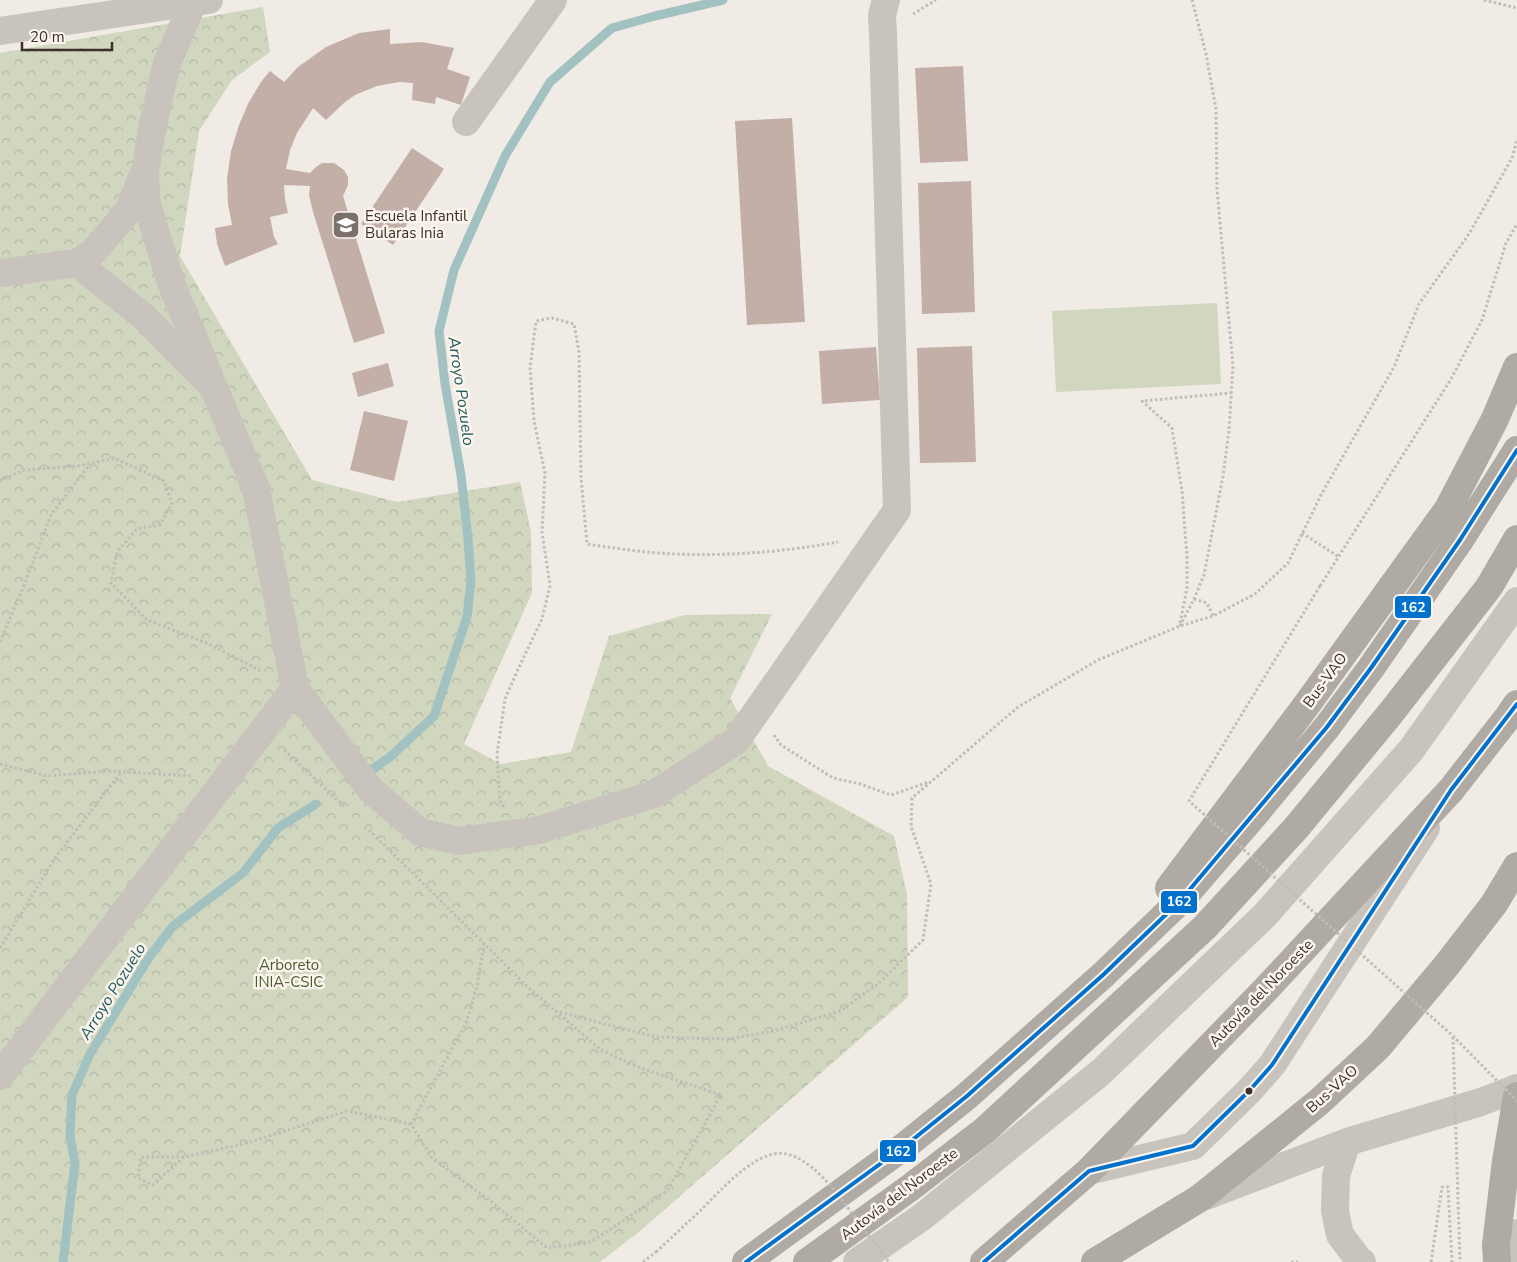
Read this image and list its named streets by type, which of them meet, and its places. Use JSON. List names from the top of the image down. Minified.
{"streets":{"highway":["Bus-VAO","Autovía del Noroeste"]},"crossings":[["Bus-VAO","Autovía del Noroeste"]],"water":["Arroyo Pozuelo"],"parks":["Arboreto INIA-CSIC"],"places":{"school or university":["Escuela Infantil Bularas Inia"]},"lines":["transit line 162"],"scale_bar":"20 m"}
